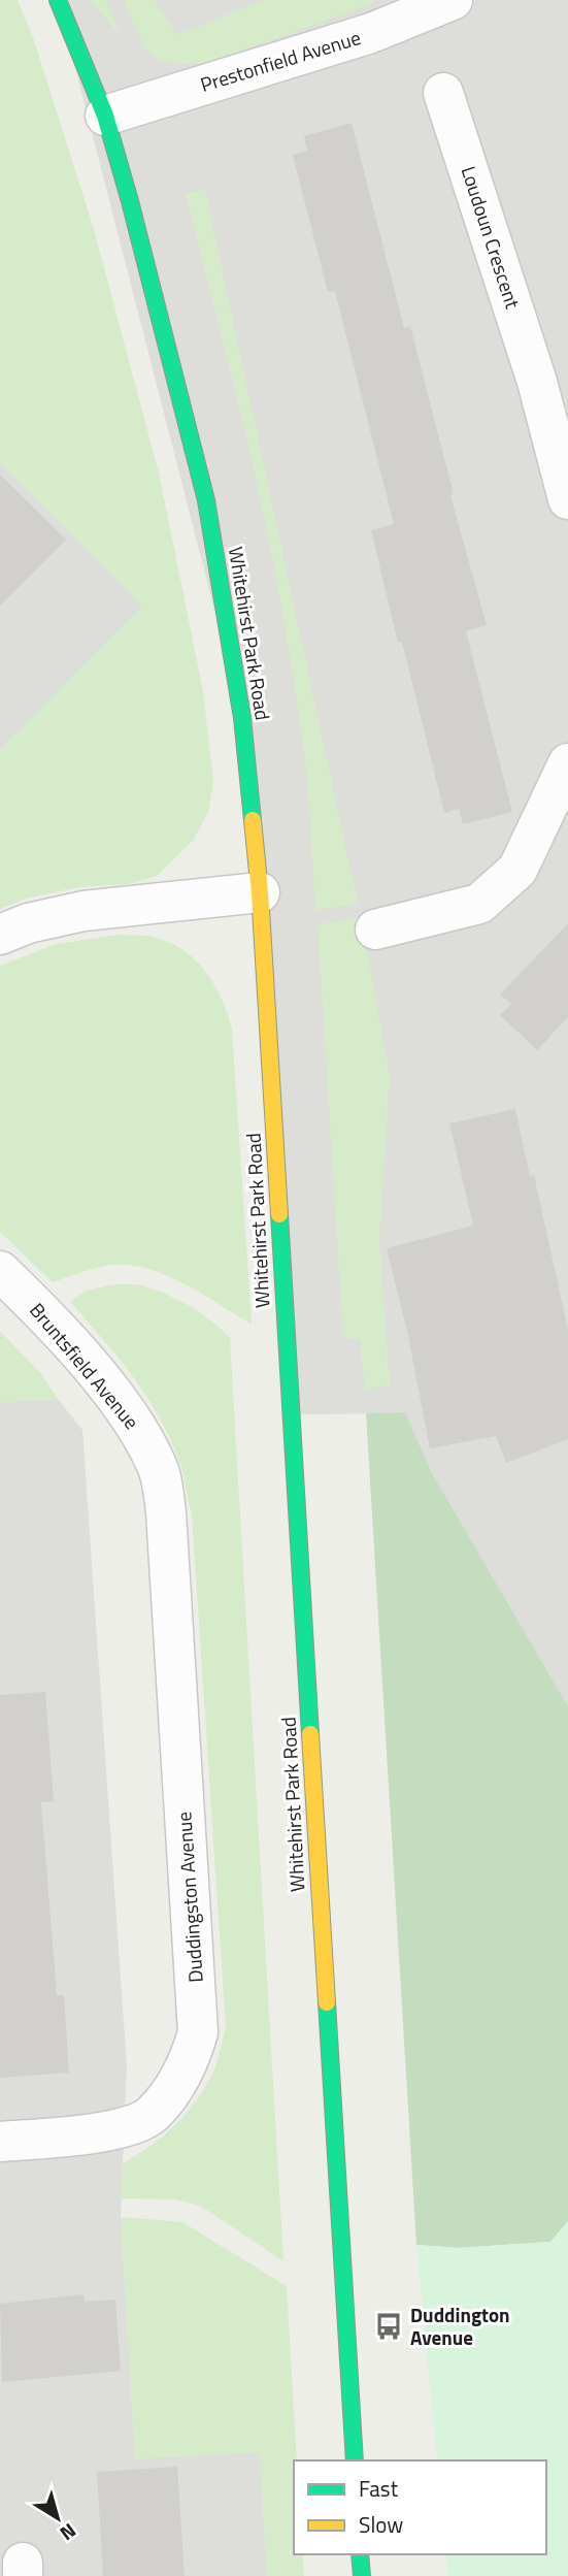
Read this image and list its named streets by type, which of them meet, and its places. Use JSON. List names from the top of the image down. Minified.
{"streets":{"street":["Prestonfield Avenue","Loudoun Crescent","Whitehirst Park Road","Bruntsfield Avenue","Duddingston Avenue"]},"crossings":[["Prestonfield Avenue","Whitehirst Park Road"],["Bruntsfield Avenue","Duddingston Avenue"]],"places":{"bus stop":["Duddington Avenue"]},"legend":["Fast","Slow"],"north":"bottom right"}
